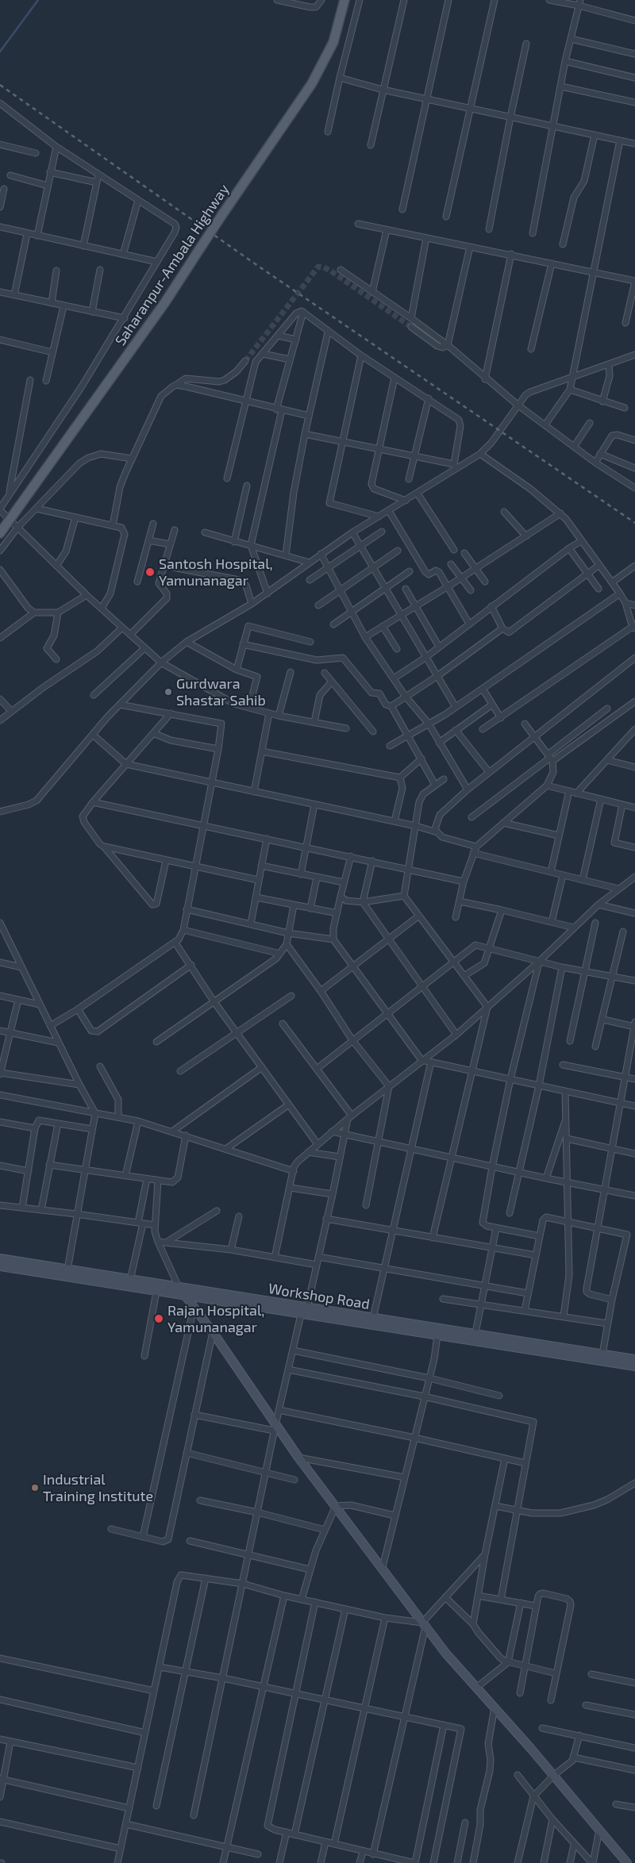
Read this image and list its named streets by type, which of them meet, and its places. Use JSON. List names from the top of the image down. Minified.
{"streets":{"main road":["Saharanpur-Ambala Highway","Workshop Road"]},"places":["Santosh Hospital, Yamunanagar","Gurdwara Shastar Sahib","Rajan Hospital, Yamunanagar","Industrial Training Institute"]}
